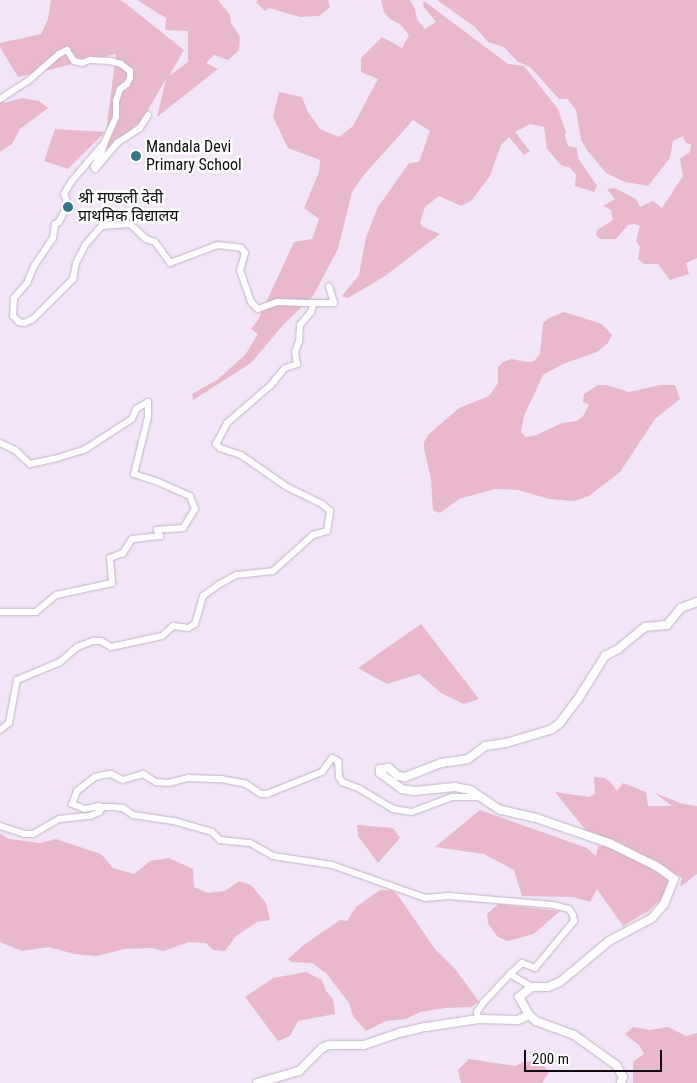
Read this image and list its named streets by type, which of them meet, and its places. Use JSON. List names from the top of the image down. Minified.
{"places":["Mandala Devi Primary School","श्री मण्डली देवी प्राथमिक विद्यालय"],"scale_bar":"200 m"}
